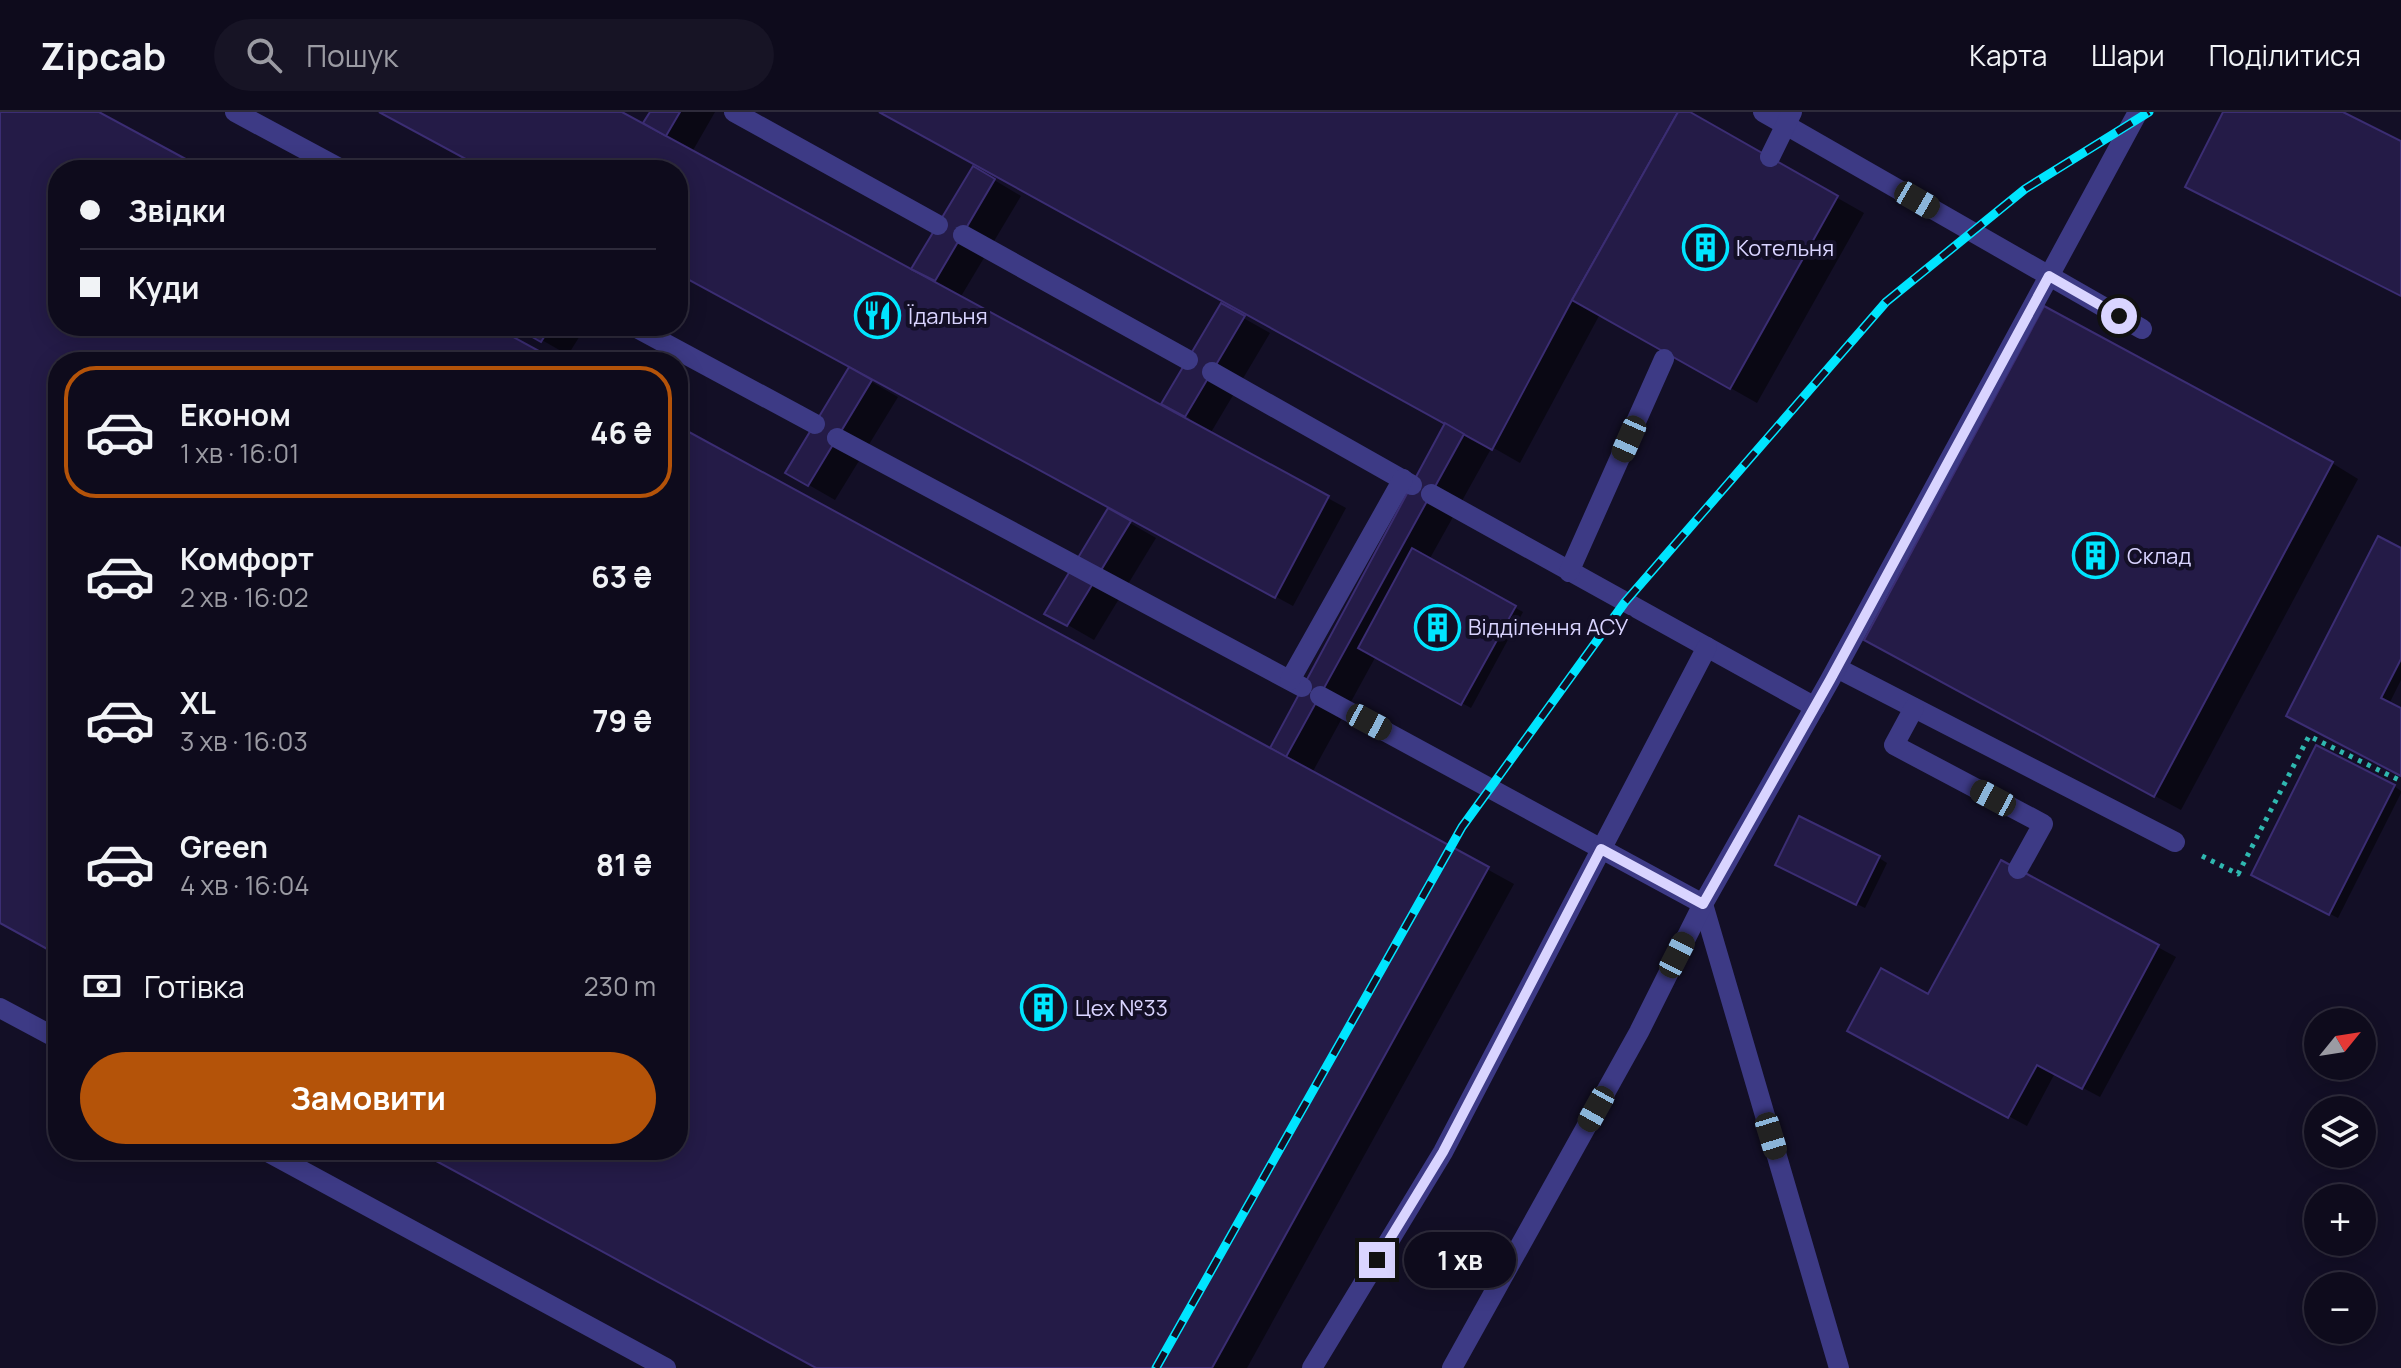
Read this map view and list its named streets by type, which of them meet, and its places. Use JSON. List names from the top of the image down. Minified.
{"places":{"building":["Котельня","Склад","Відділення АСУ","Цех №33"],"restaurant":["Їдальня"]},"north":"top right","page":{"header":"Zipcab","search":"Пошук","nav":["Карта","Шари","Поділитися"],"banner":["Звідки","Куди"],"list":[{"name":"Економ","note":"1 хв · 16:01","value":"46 ₴"},{"name":"Комфорт","note":"2 хв · 16:02","value":"63 ₴"},{"name":"XL","note":"3 хв · 16:03","value":"79 ₴"},{"name":"Green","note":"4 хв · 16:04","value":"81 ₴"}],"pay":["Готівка","230 m"],"map_buttons":["+","−"],"buttons":"Замовити","bubble":"1 хв"}}
